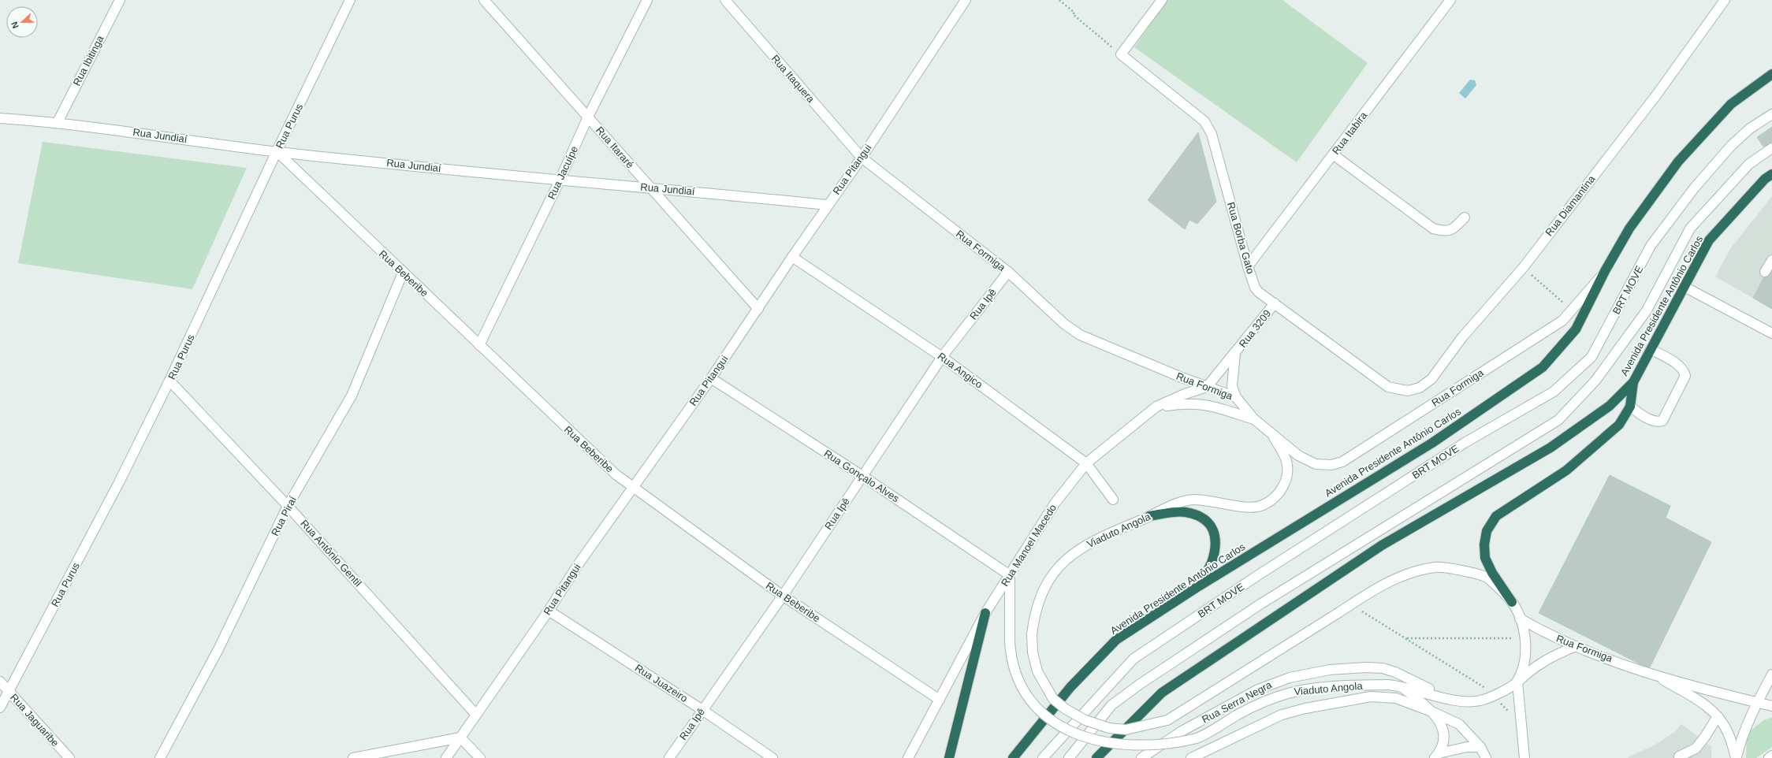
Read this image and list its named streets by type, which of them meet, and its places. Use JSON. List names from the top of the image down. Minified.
{"streets":{"highway":["Avenida Presidente Antônio Carlos"],"street":["Rua Ibitinga","Rua Itaquera","Rua Purus","Rua Itabira","Rua Jundiaí","Rua Itararé","Rua Pitangui","Rua Jacuípe","Rua Diamantina","Rua Borba Gato","Rua Formiga","Rua Beberibe","BRT MOVE","Rua Ipê","Rua 3209","Rua Angico","Rua Gonçalo Alves","Rua Piraí","Viaduto Angola","Rua Manoel Macedo","Rua Antônio Gentil","Rua Juazeiro","Rua Serra Negra","Rua Jaguaribe"]},"crossings":[["Rua Ibitinga","Rua Jundiaí"],["Rua Itaquera","Rua Pitangui"],["Rua Itaquera","Rua Formiga"],["Rua Purus","Rua Jundiaí"],["Rua Purus","Rua Beberibe"],["Rua Purus","Rua Antônio Gentil"],["Rua Purus","Rua Jaguaribe"],["Rua Itabira","Rua Borba Gato"],["Rua Jundiaí","Rua Itararé"],["Rua Jundiaí","Rua Pitangui"],["Rua Jundiaí","Rua Jacuípe"],["Rua Jundiaí","Rua Beberibe"],["Rua Itararé","Rua Pitangui"],["Rua Itararé","Rua Jacuípe"],["Rua Pitangui","Rua Formiga"],["Rua Pitangui","Rua Beberibe"],["Rua Pitangui","Rua Angico"],["Rua Pitangui","Rua Gonçalo Alves"],["Rua Pitangui","Rua Antônio Gentil"],["Rua Pitangui","Rua Juazeiro"],["Rua Jacuípe","Rua Beberibe"],["Rua Diamantina","Rua Borba Gato"],["Rua Borba Gato","Rua 3209"],["Rua Formiga","Rua Ipê"],["Rua Formiga","Avenida Presidente Antônio Carlos"],["Rua Formiga","Rua 3209"],["Rua Formiga","Viaduto Angola"],["Rua Formiga","Rua Manoel Macedo"],["Rua Beberibe","Rua Ipê"],["Rua Beberibe","Rua Piraí"],["Rua Beberibe","Rua Manoel Macedo"],["Rua Ipê","Rua Angico"],["Rua Ipê","Rua Gonçalo Alves"],["Rua Ipê","Rua Juazeiro"],["Rua 3209","Rua Manoel Macedo"],["Rua Angico","Rua Manoel Macedo"],["Rua Gonçalo Alves","Viaduto Angola"],["Rua Gonçalo Alves","Rua Manoel Macedo"],["Rua Piraí","Rua Antônio Gentil"],["Viaduto Angola","Rua Manoel Macedo"],["Viaduto Angola","Rua Serra Negra"]],"north":"left"}
